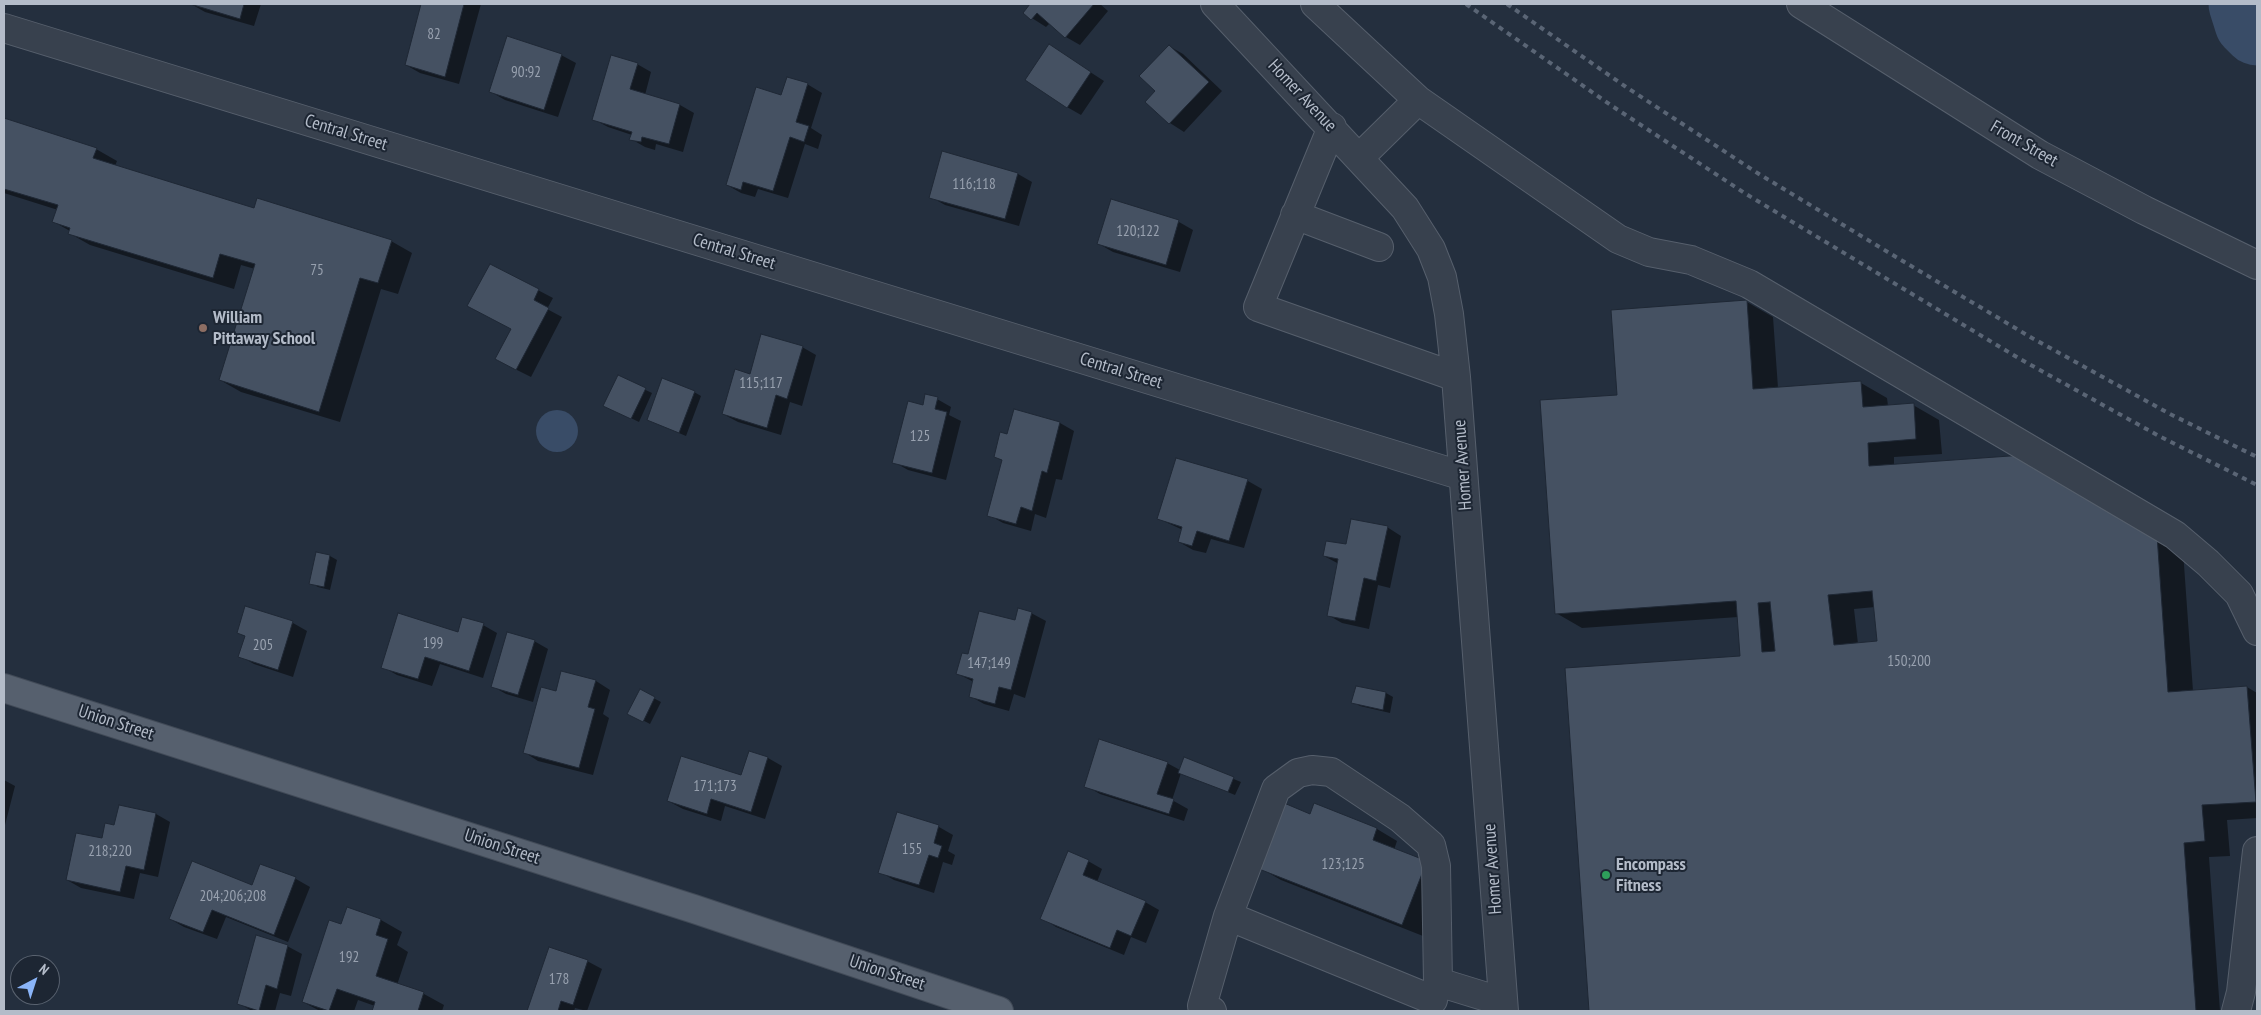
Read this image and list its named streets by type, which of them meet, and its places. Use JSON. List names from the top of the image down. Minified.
{"streets":{"main road":["Union Street"],"street":["Homer Avenue","Central Street","Front Street"]},"crossings":[["Homer Avenue","Central Street"]],"places":["William Pittaway School","Encompass Fitness"],"house_numbers":["82","90:92","116;118","120;122","75","115;117","125","199","205","150;200","147;149","171;173","155","218;220","123;125","204;206;208","192","178"],"north":"top right"}
